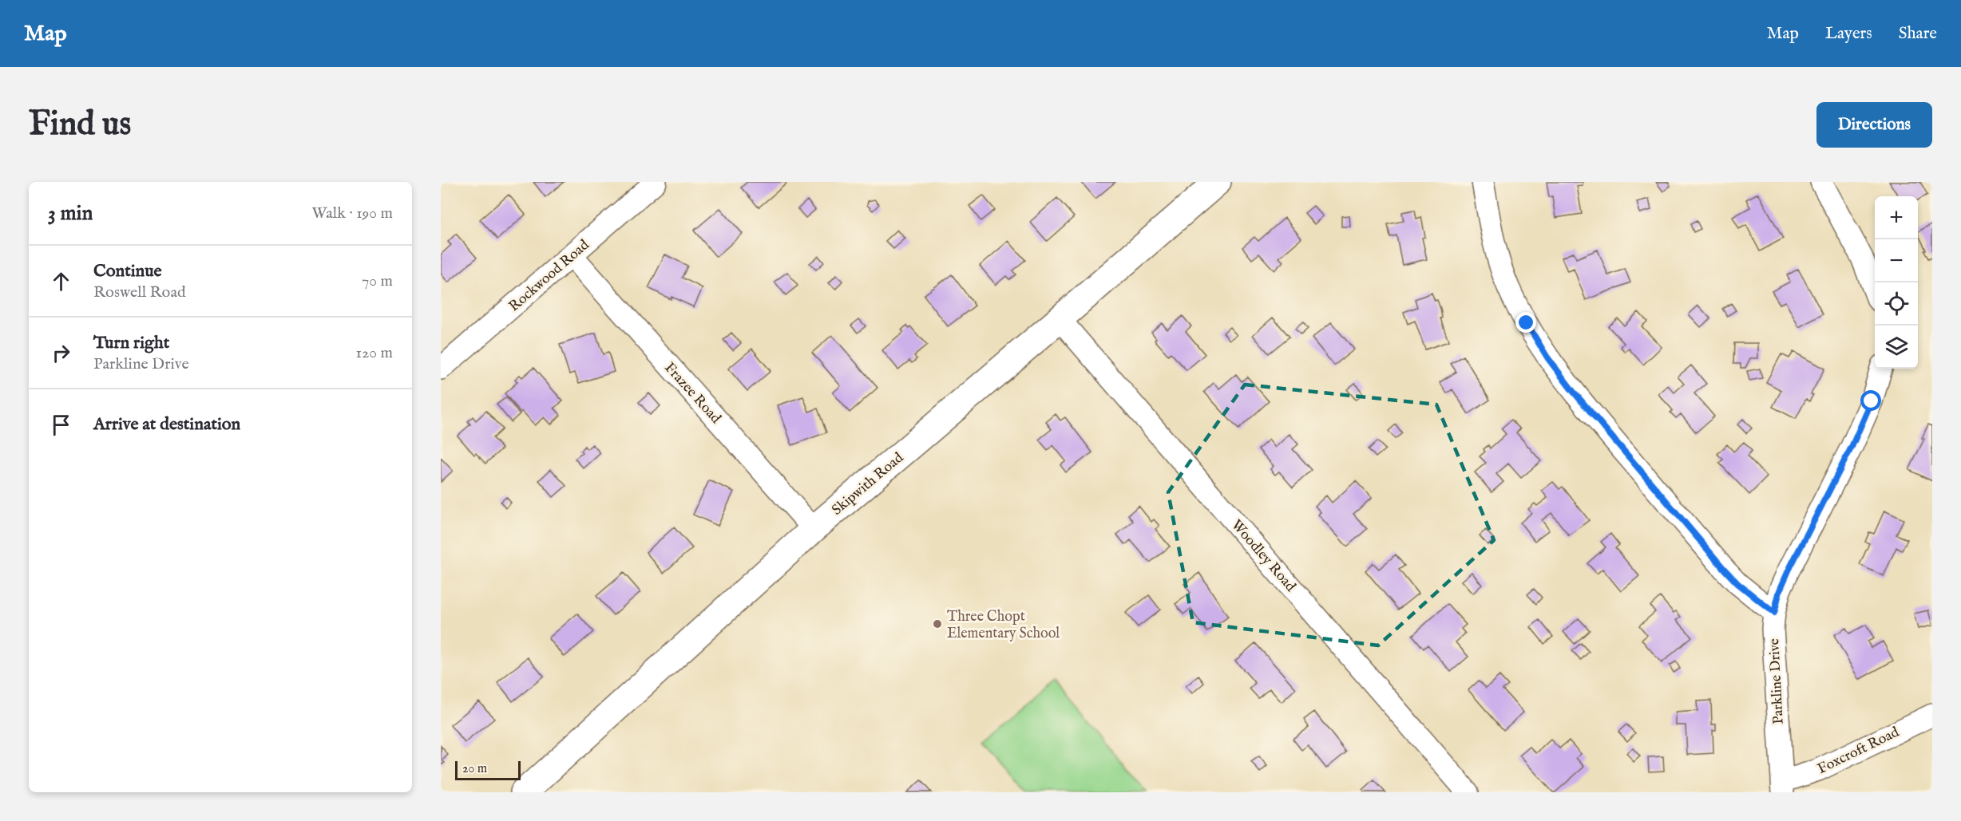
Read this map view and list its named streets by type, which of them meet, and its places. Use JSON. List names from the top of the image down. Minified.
{"streets":{"main road":["Skipwith Road"],"street":["Rockwood Road","Frazee Road","Woodley Road","Parkline Drive","Foxcroft Road"]},"crossings":[["Rockwood Road","Frazee Road"],["Frazee Road","Skipwith Road"],["Skipwith Road","Woodley Road"],["Parkline Drive","Foxcroft Road"]],"places":["Three Chopt Elementary School"],"scale_bar":"20 m","page":{"header":"Map","nav":["Map","Layers","Share"],"buttons":"Directions","title":"Find us","heading":["3 min","Walk · 190 m"],"map_buttons":["+","−"],"list":[["Continue","Roswell Road","70 m"],["Turn right","Parkline Drive","120 m"],"Arrive at destination"],"scale":"20 m"}}
